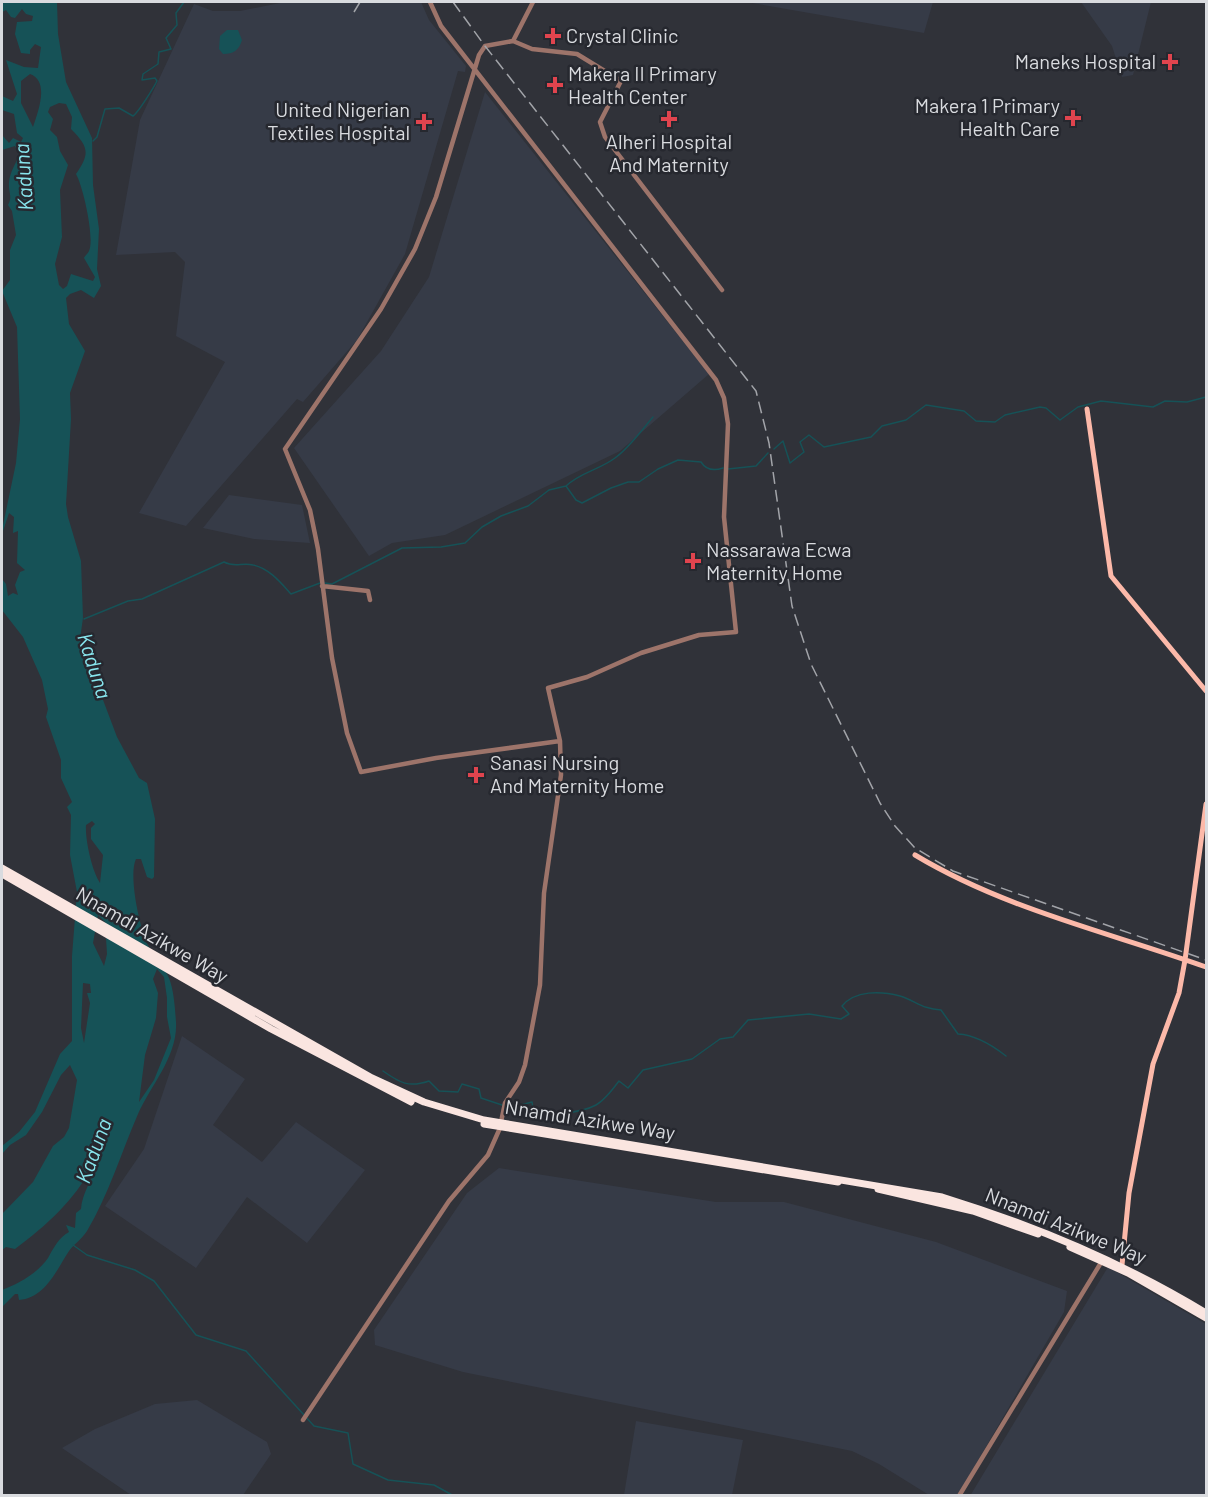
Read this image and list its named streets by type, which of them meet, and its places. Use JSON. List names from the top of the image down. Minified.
{"streets":{"highway":["Nnamdi Azikwe Way"]},"water":["Kaduna"],"places":{"health":["Crystal Clinic","Maneks Hospital","Makera II Primary Health Center","Makera 1 Primary Health Care","Alheri Hospital And Maternity","United Nigerian Textiles Hospital","Nassarawa Ecwa Maternity Home","Sanasi Nursing And Maternity Home"]}}
